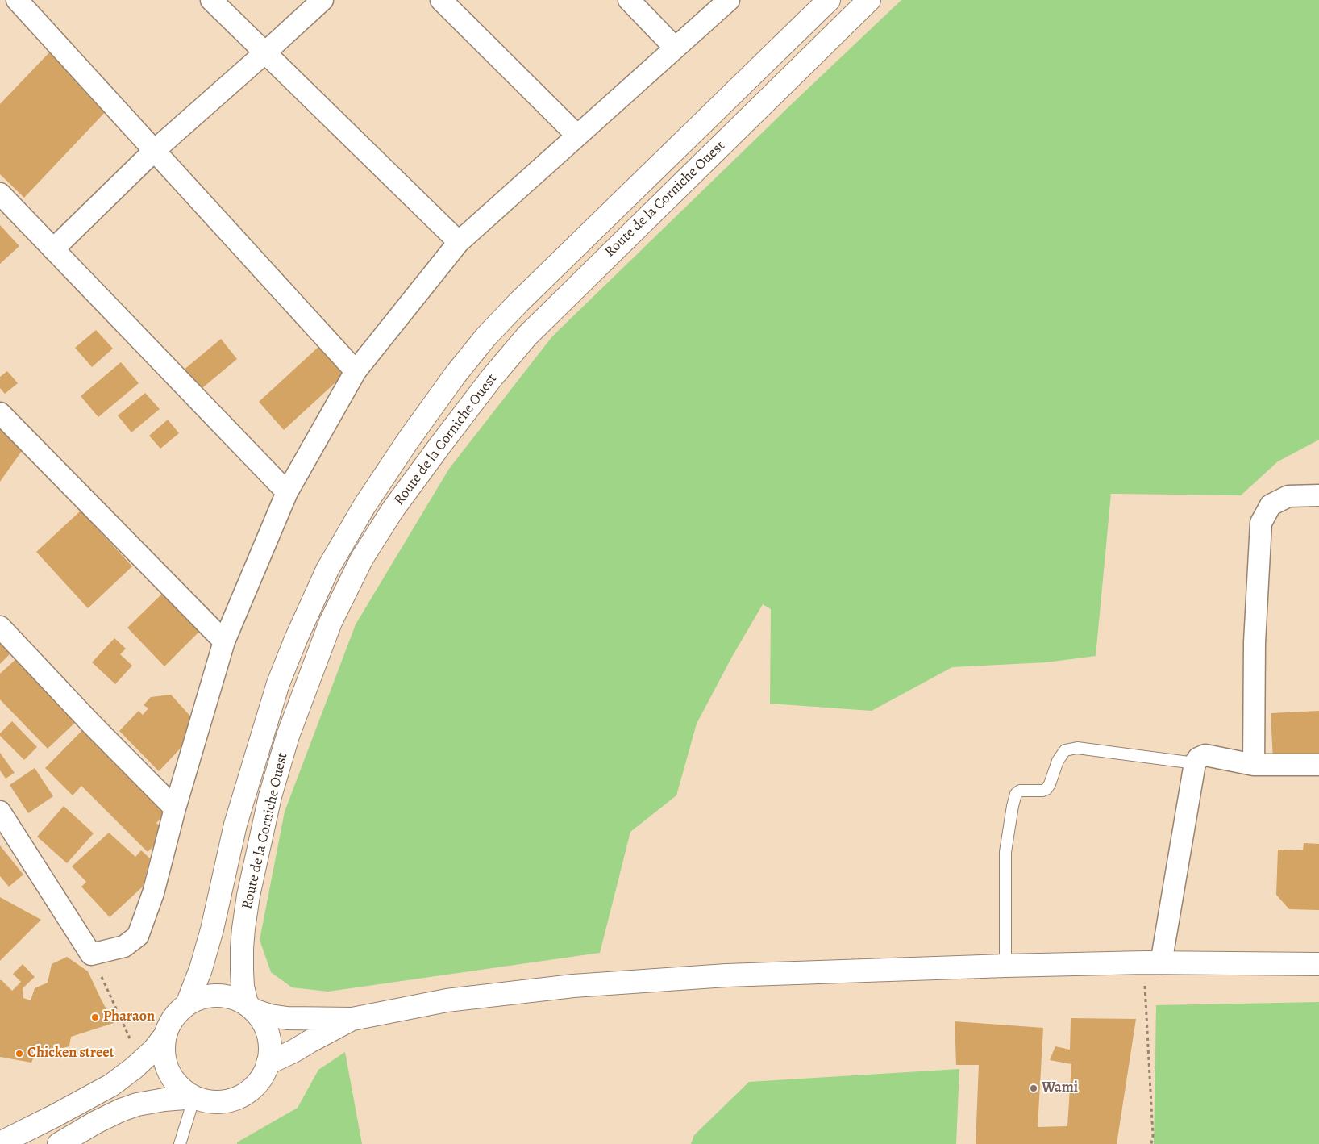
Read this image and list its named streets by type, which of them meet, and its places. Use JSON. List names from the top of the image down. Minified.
{"streets":{"main road":["Route de la Corniche Ouest"]},"places":["Pharaon","Chicken street","Wami"]}
